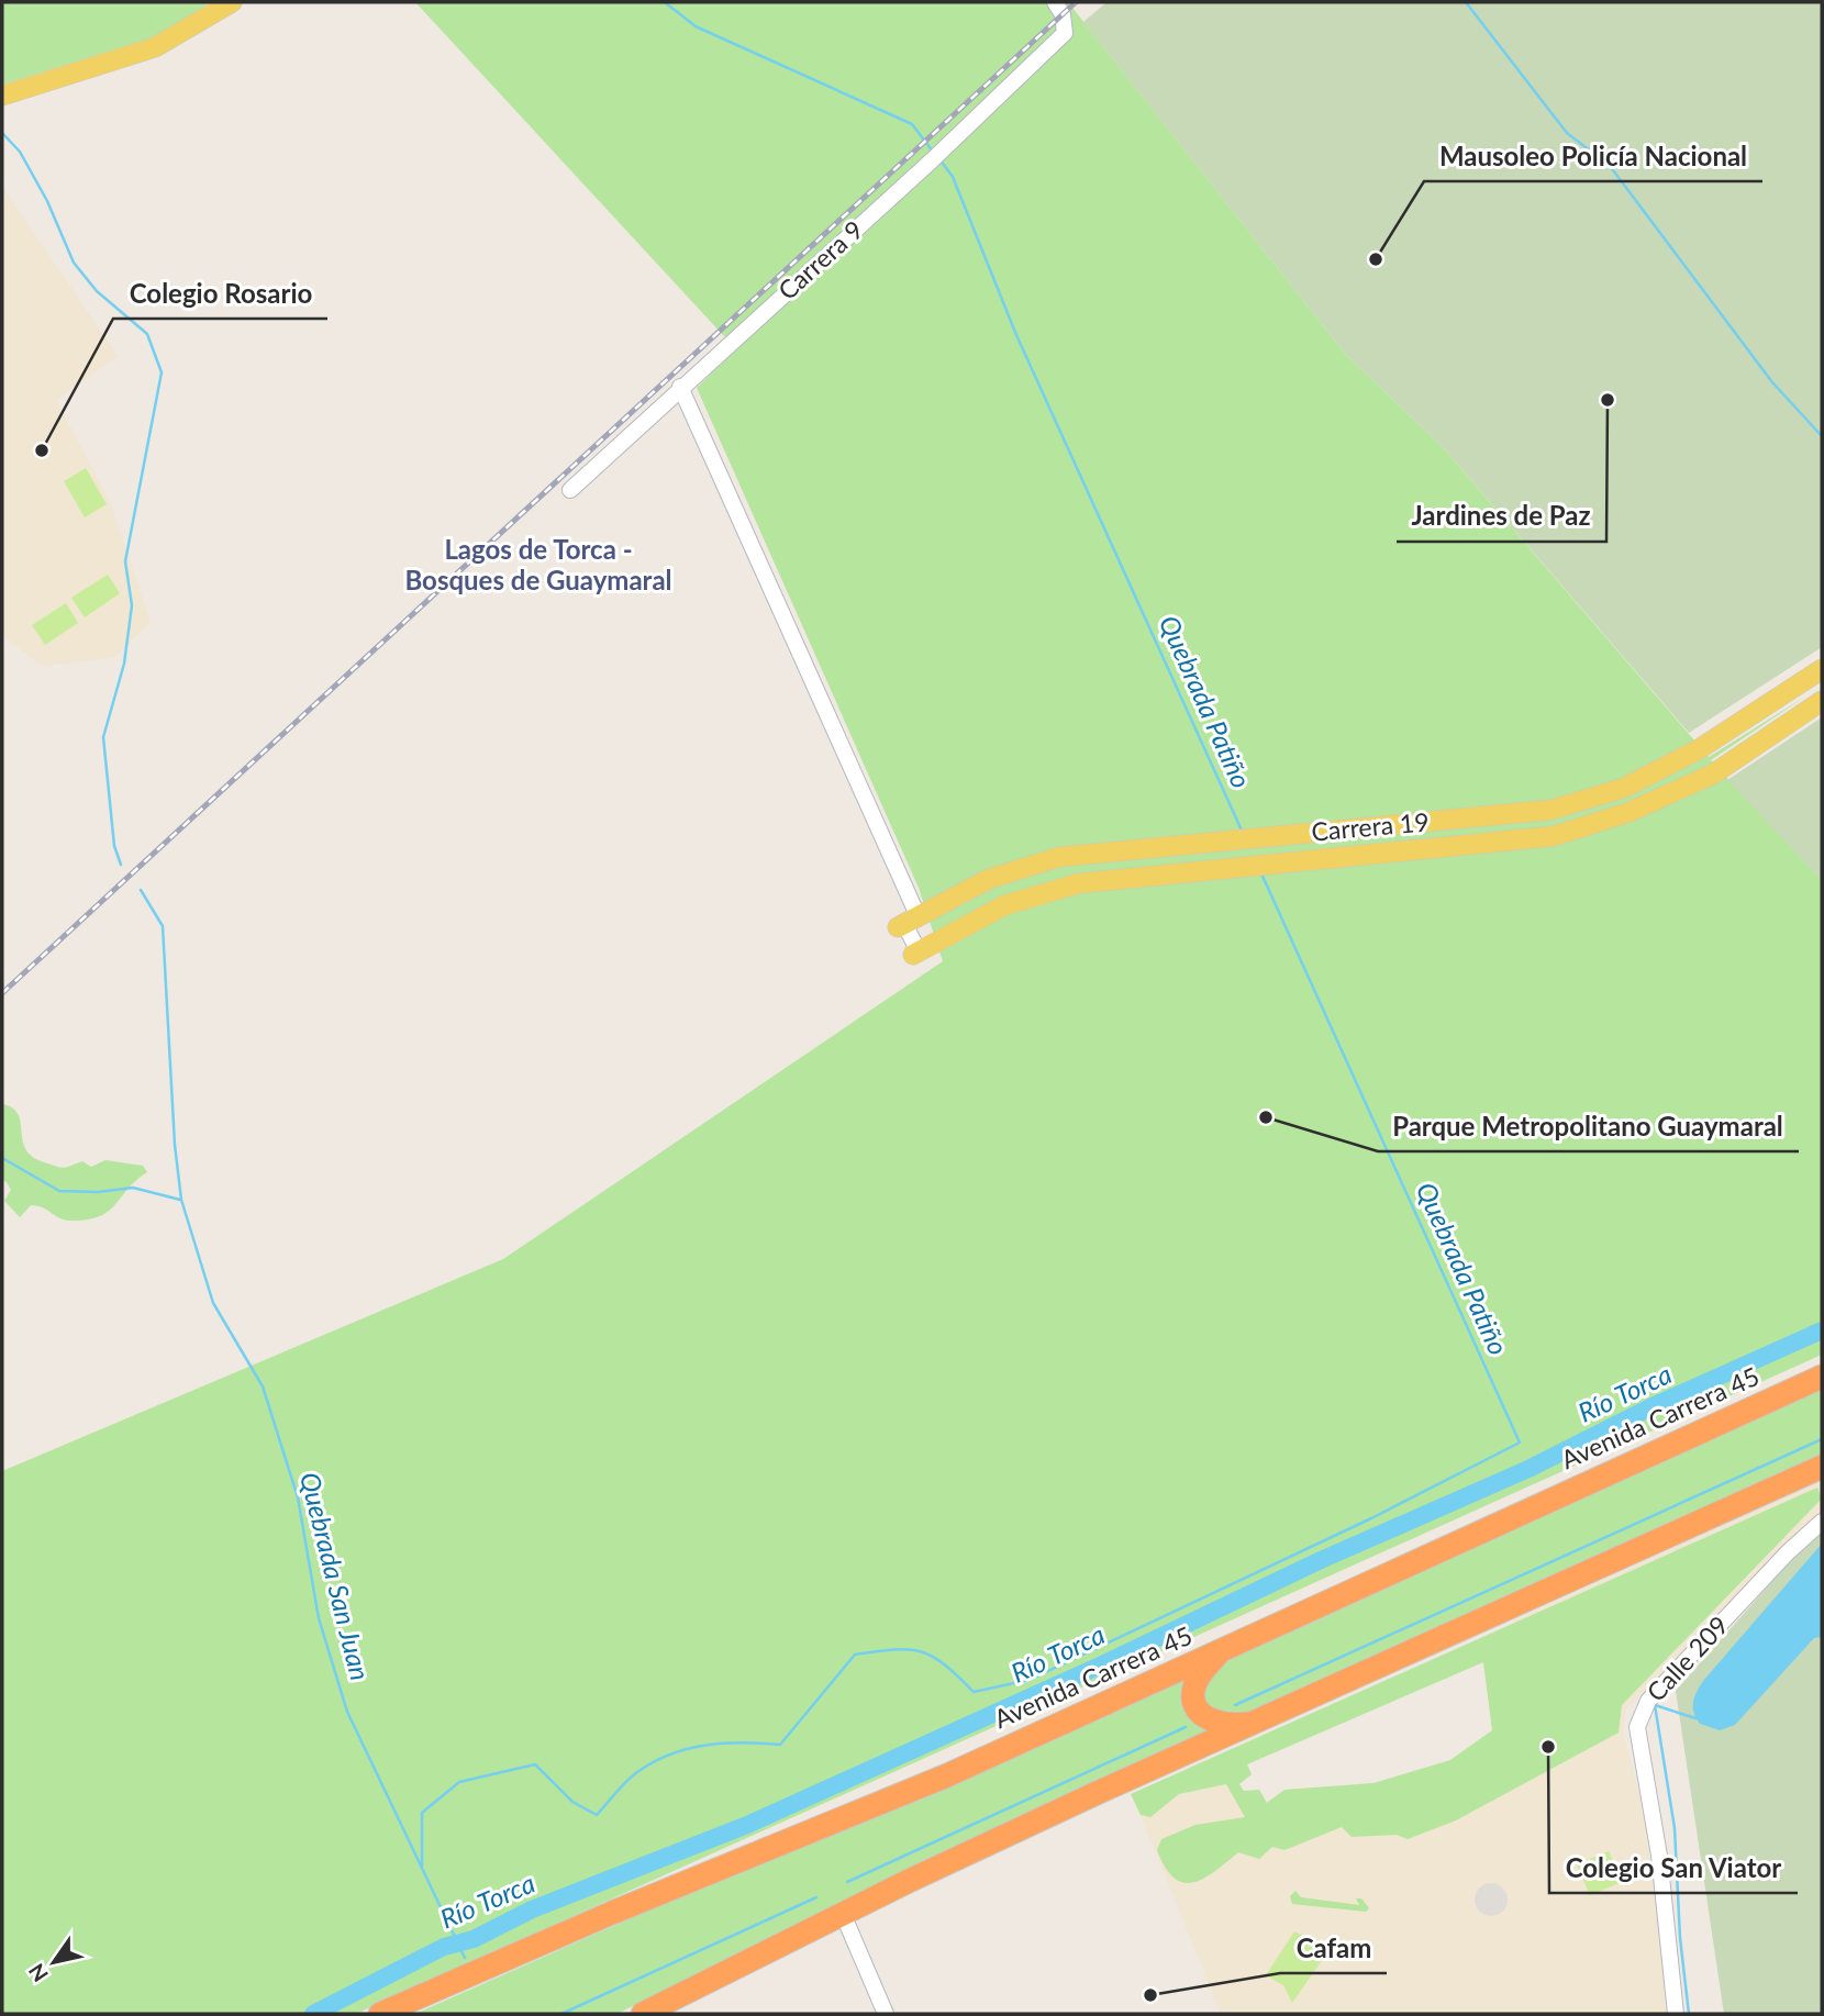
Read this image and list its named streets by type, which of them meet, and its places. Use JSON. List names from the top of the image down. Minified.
{"streets":{"highway":["Avenida Carrera 45"],"main road":["Carrera 19"],"street":["Carrera 9","Calle 209"]},"districts":["Lagos de Torca - Bosques de Guaymaral"],"water":["Quebrada Patiño","Río Torca","Quebrada San Juan"],"places":["Mausoleo Policía Nacional","Jardines de Paz","Colegio Rosario","Parque Metropolitano Guaymaral","Colegio San Viator","Cafam"],"north":"bottom left"}
